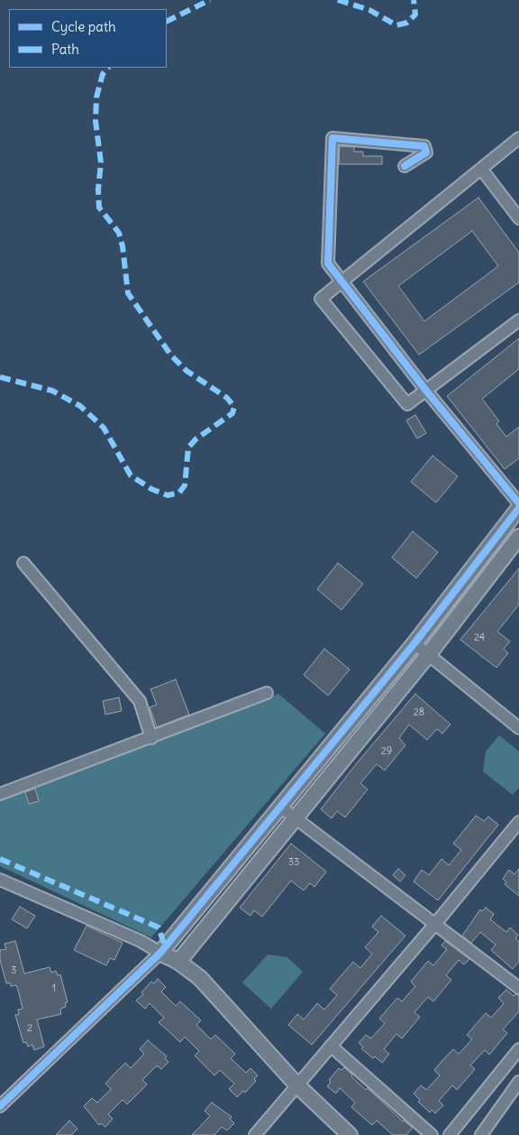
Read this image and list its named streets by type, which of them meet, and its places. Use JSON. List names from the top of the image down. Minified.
{"house_numbers":["24","28","29","33","3","1","2"],"legend":["Cycle path","Path"]}
